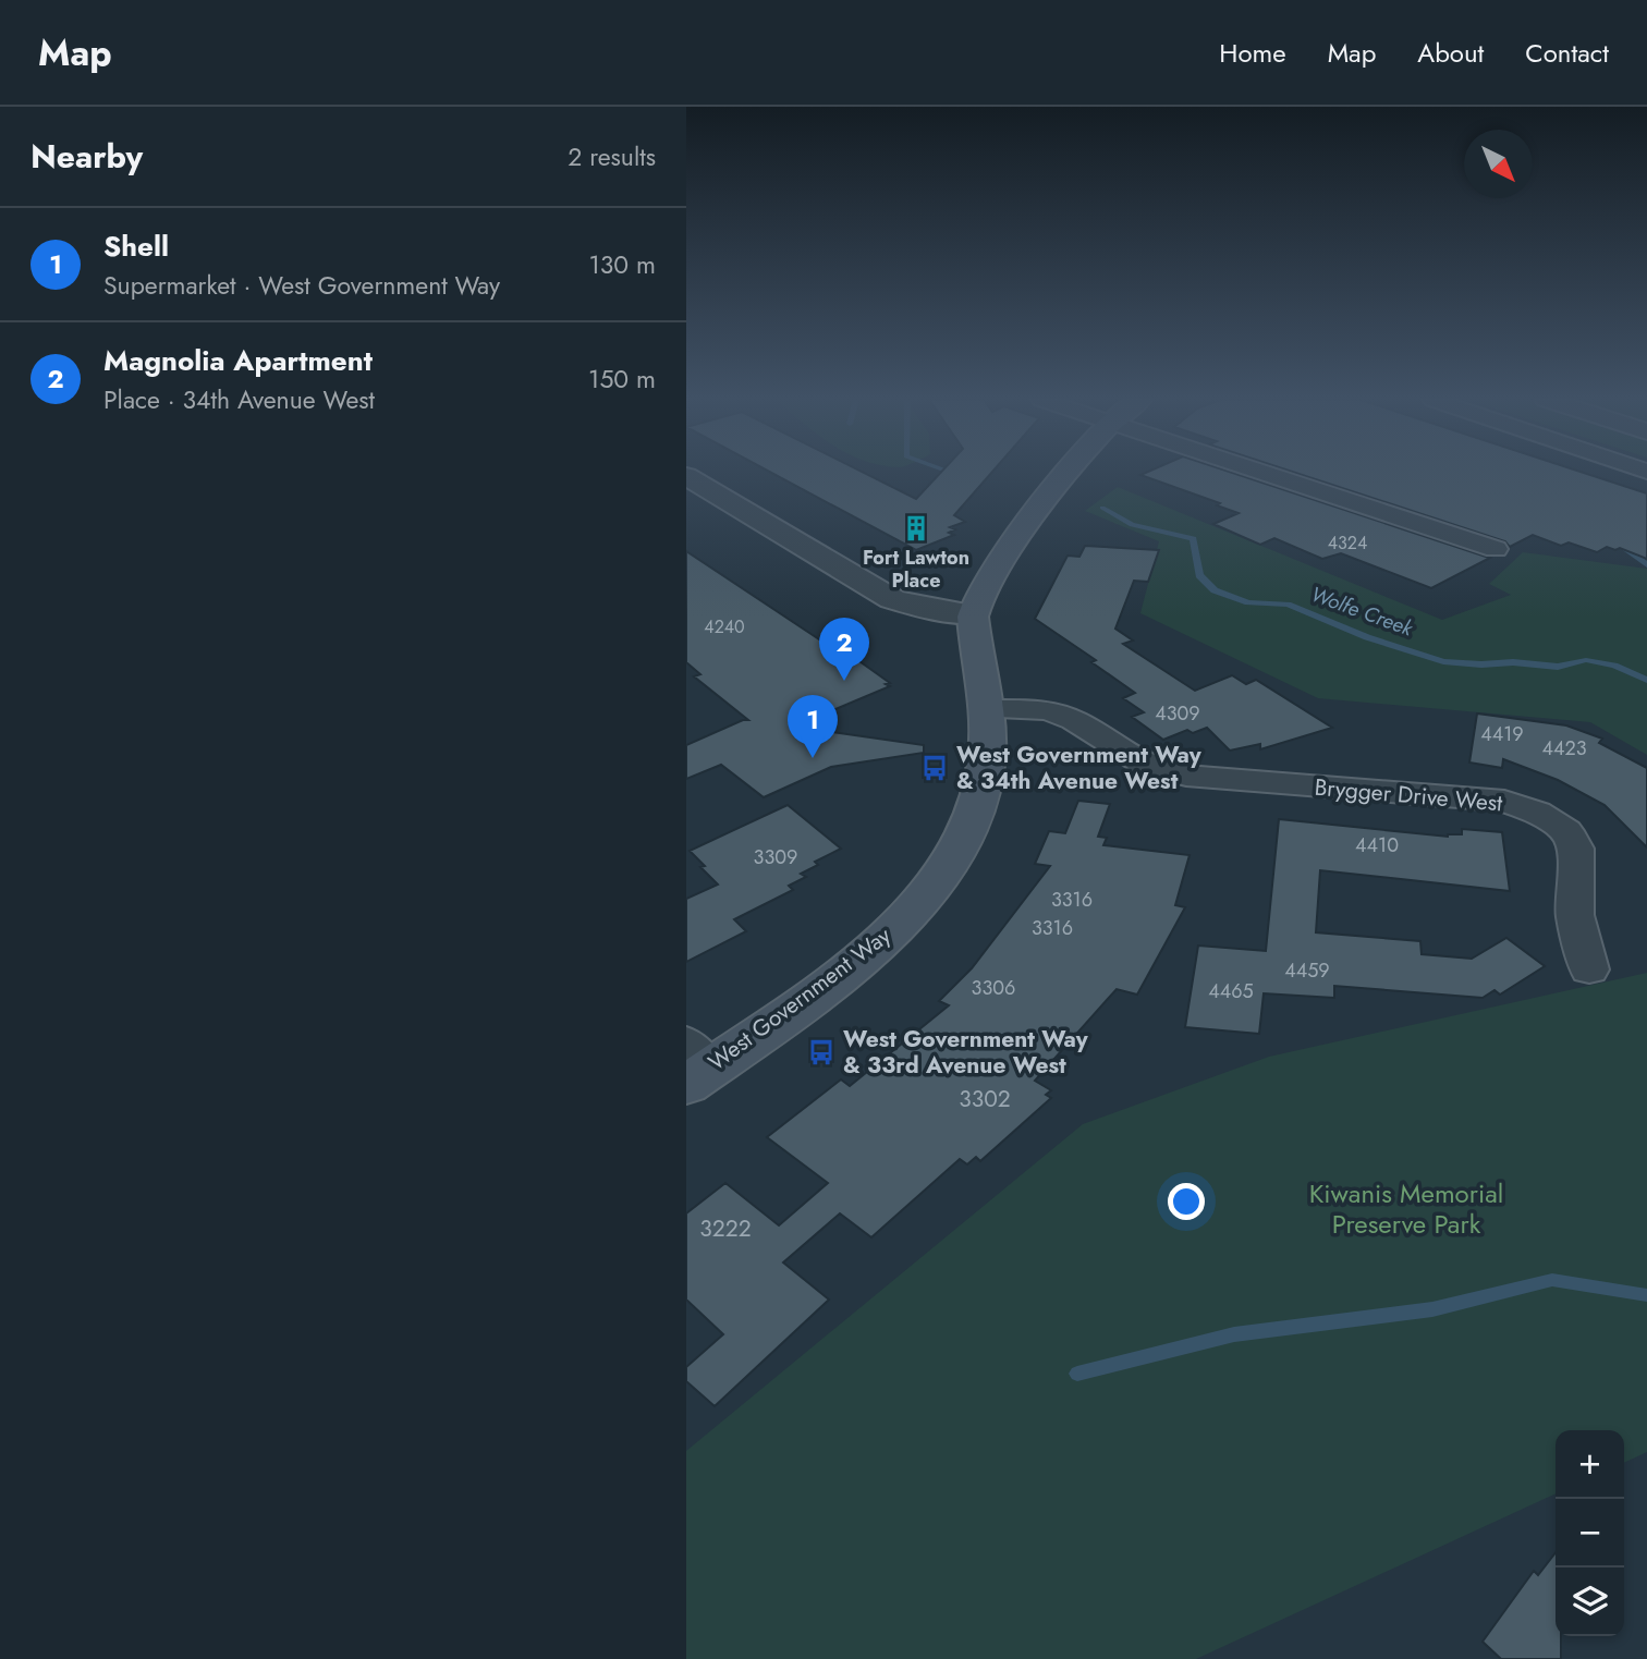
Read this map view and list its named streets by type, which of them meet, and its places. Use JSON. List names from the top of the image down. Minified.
{"streets":{"main road":["West Government Way"],"street":["Brygger Drive West"]},"crossings":[["Brygger Drive West","West Government Way"]],"water":["Wolfe Creek"],"parks":["Kiwanis Memorial Preserve Park"],"places":{"building":["Fort Lawton Place"],"bus stop":["West Government Way & 34th Avenue West","West Government Way & 33rd Avenue West"]},"house_numbers":["4324","4240","4309","4419","4423","4410","3309","3316","3316","4459","3306","4465","3302","3222"],"north":"bottom right","page":{"header":"Map","nav":["Home","Map","About","Contact"],"heading":["Nearby","2 results"],"list":[{"mark":"1","name":"Shell","note":"Supermarket · West Government Way","value":"130 m"},{"mark":"2","name":"Magnolia Apartment","note":"Place · 34th Avenue West","value":"150 m"}],"pins":["2","1"],"map_buttons":["+","−"]}}
